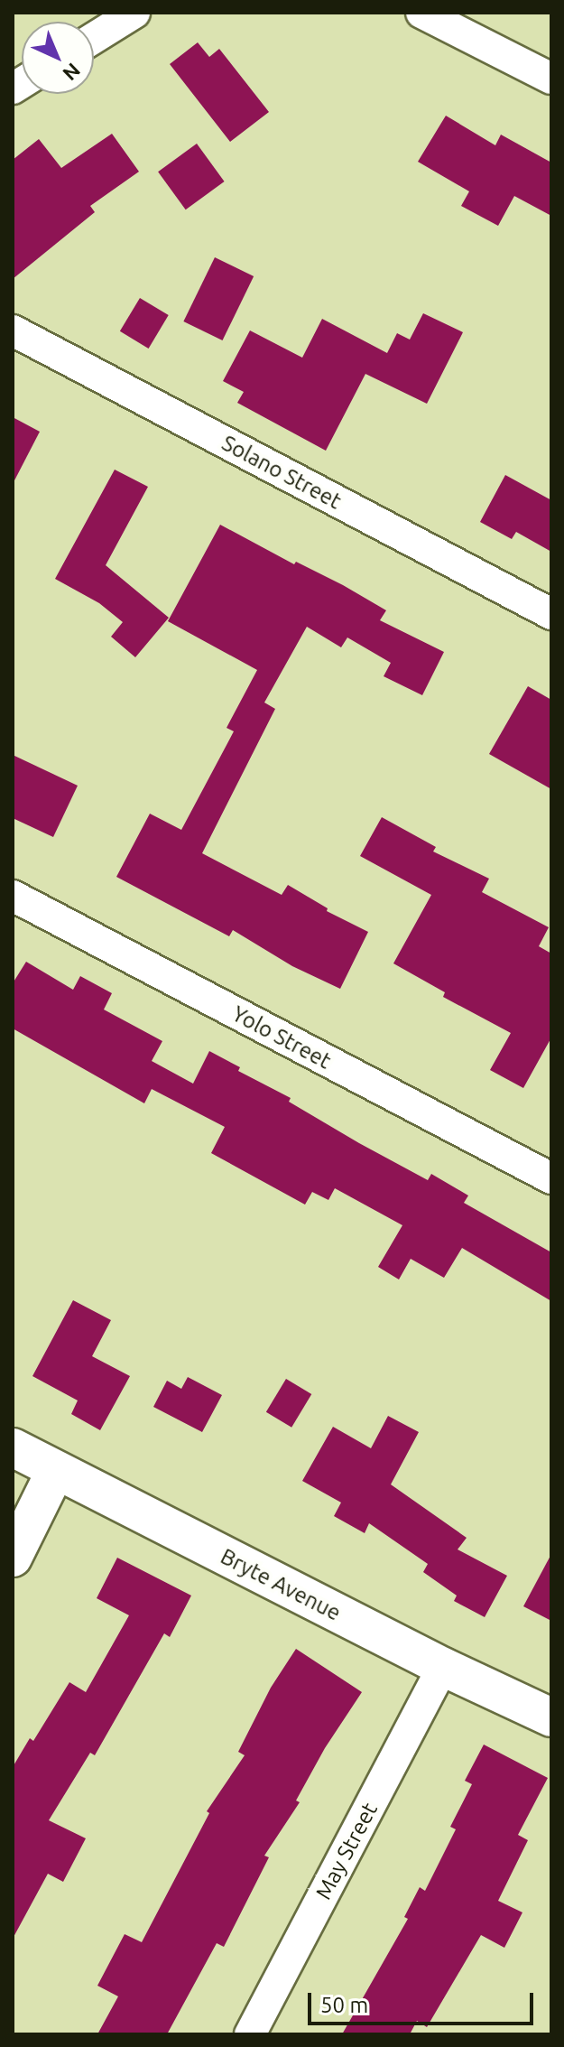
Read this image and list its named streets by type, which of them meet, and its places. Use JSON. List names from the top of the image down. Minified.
{"streets":{"street":["Solano Street","Yolo Street","Bryte Avenue","May Street"]},"crossings":[["Bryte Avenue","May Street"]],"scale_bar":"50 m","north":"bottom right"}
